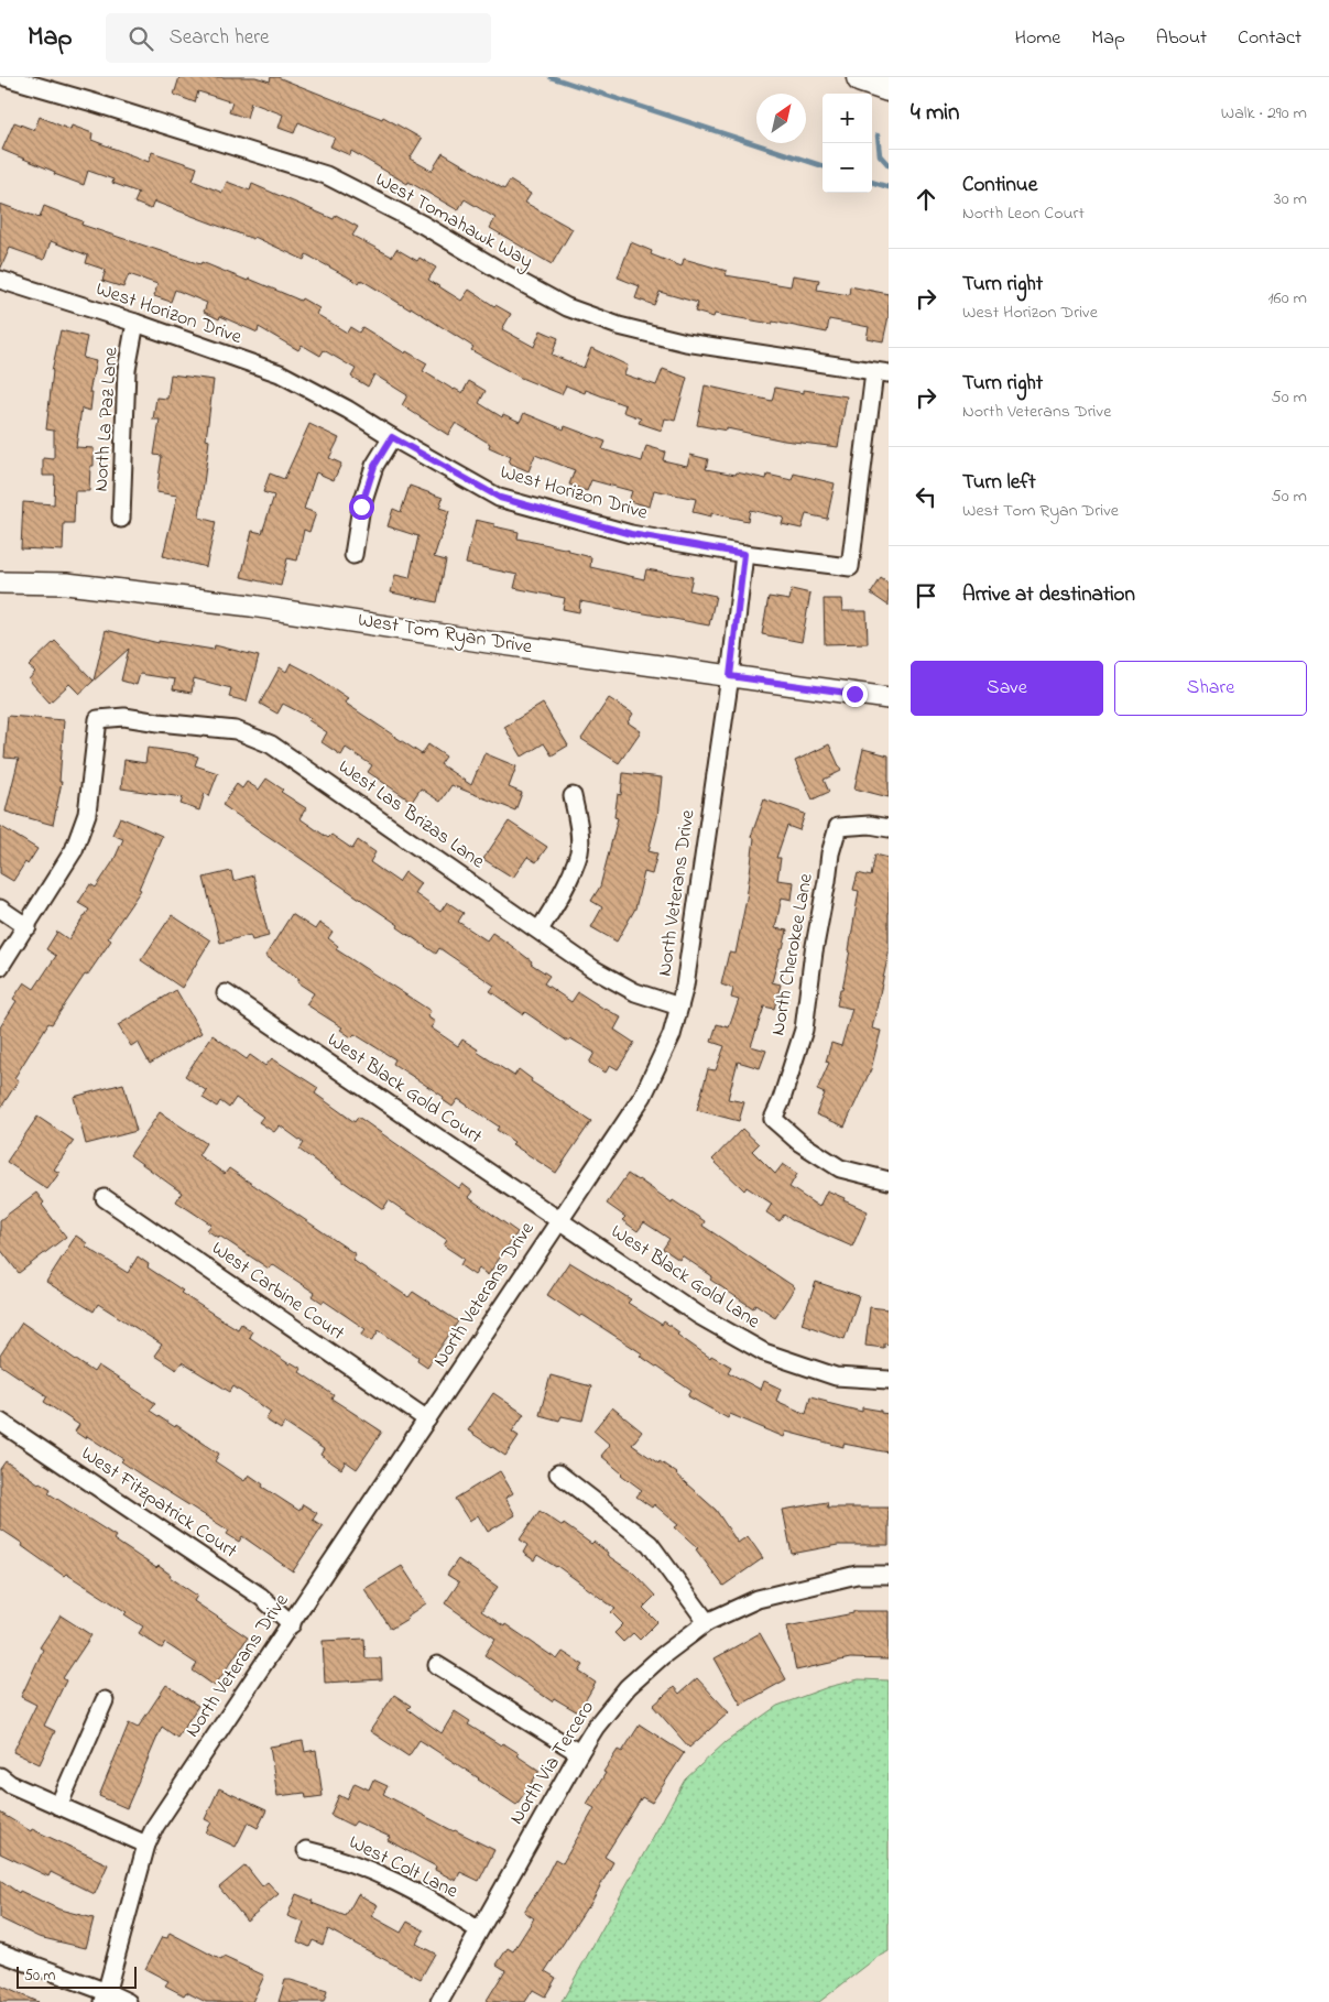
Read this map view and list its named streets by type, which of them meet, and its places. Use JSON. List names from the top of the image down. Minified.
{"streets":{"street":["West Tomahawk Way","West Horizon Drive","North La Paz Lane","West Tom Ryan Drive","West Las Brizas Lane","North Veterans Drive","North Cherokee Lane","West Black Gold Court","West Black Gold Lane","West Carbine Court","West Fitzpatrick Court","North Via Tercero","West Colt Lane"]},"crossings":[["West Tomahawk Way","West Horizon Drive"],["West Horizon Drive","North La Paz Lane"],["West Horizon Drive","North Veterans Drive"],["West Tom Ryan Drive","North Veterans Drive"],["West Las Brizas Lane","North Veterans Drive"],["North Veterans Drive","West Black Gold Court"],["North Veterans Drive","West Black Gold Lane"],["North Veterans Drive","West Carbine Court"],["North Veterans Drive","West Fitzpatrick Court"],["West Black Gold Court","West Black Gold Lane"],["North Via Tercero","West Colt Lane"]],"scale_bar":"50 m","north":"top right","page":{"header":"Map","search":"Search here","nav":["Home","Map","About","Contact"],"heading":["4 min","Walk · 290 m"],"map_buttons":["+","−"],"list":[["Continue","North Leon Court","30 m"],["Turn right","West Horizon Drive","160 m"],["Turn right","North Veterans Drive","50 m"],["Turn left","West Tom Ryan Drive","50 m"],"Arrive at destination"],"buttons":["Save","Share"],"scale":"50 m"}}
